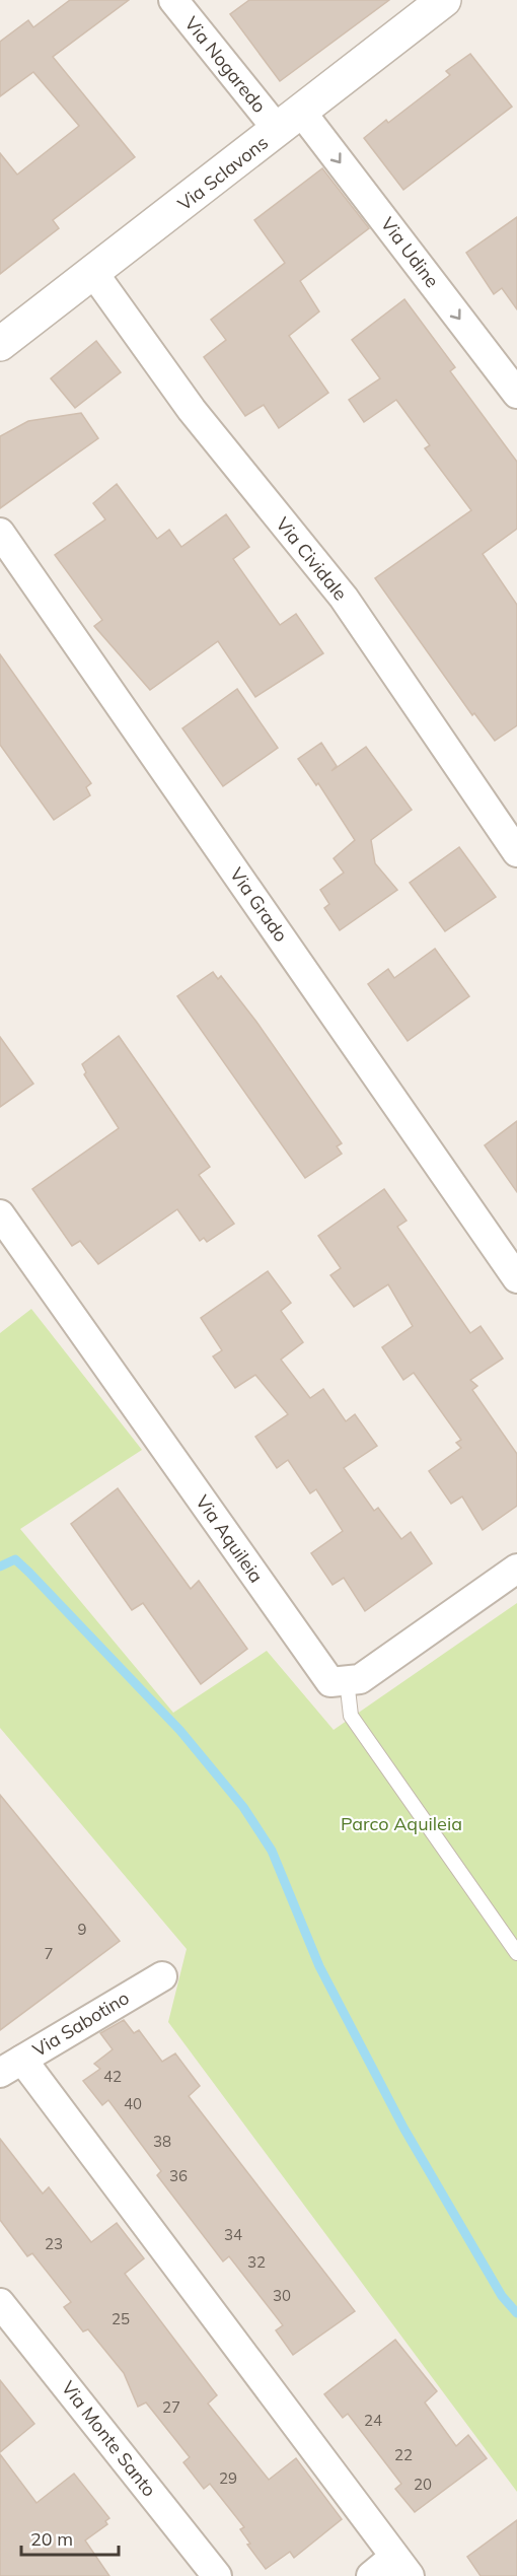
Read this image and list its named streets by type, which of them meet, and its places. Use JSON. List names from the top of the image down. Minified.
{"streets":{"street":["Via Nogaredo","Via Sclavons","Via Udine","Via Cividale","Via Grado","Via Aquileia","Via Sabotino","Via Monte Santo"]},"crossings":[["Via Nogaredo","Via Sclavons"],["Via Nogaredo","Via Udine"],["Via Sclavons","Via Udine"],["Via Sclavons","Via Cividale"]],"one_way":["Via Udine"],"parks":["Parco Aquileia"],"house_numbers":["9","7","42","40","38","36","34","23","32","30","25","27","24","22","29","20"],"scale_bar":"20 m"}
